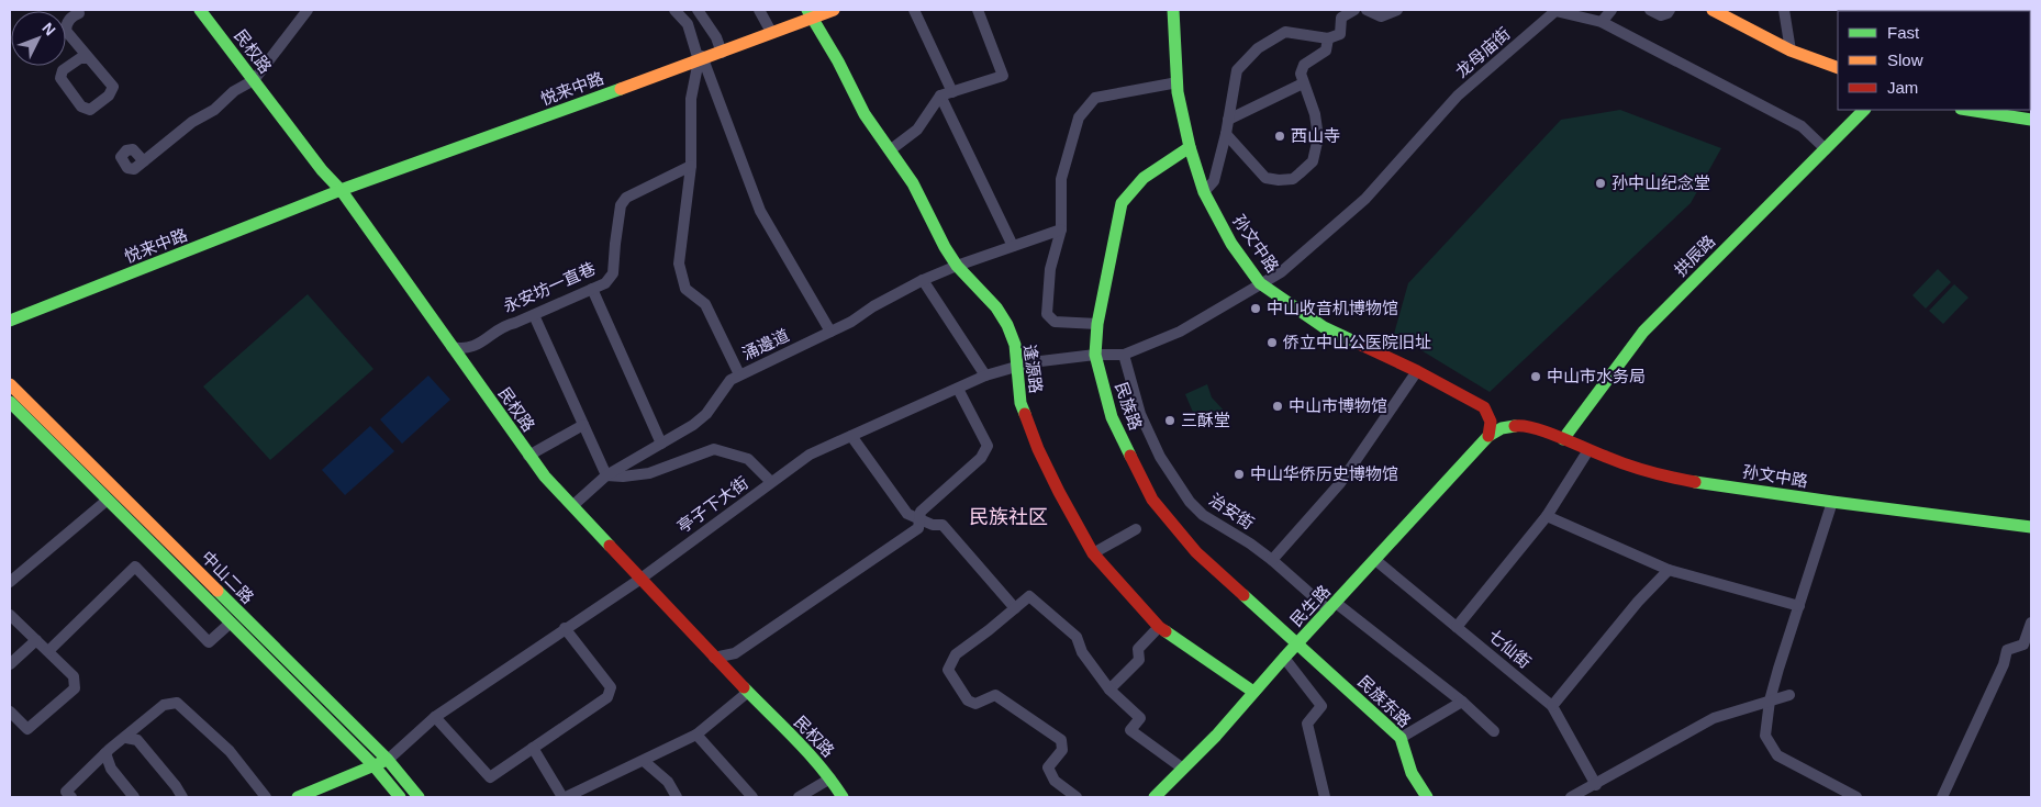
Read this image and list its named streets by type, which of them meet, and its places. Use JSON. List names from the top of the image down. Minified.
{"streets":{"street":["民权路","龙母庙街","悦来中路","孙文中路","拱辰路","永安坊一直巷","涌邊道","逢源路","民族路","亭子下大街","治安街","中山二路","民生路","七仙街","民族东路"]},"crossings":[["民权路","悦来中路"],["民权路","永安坊一直巷"],["民权路","涌邊道"],["民权路","亭子下大街"],["龙母庙街","孙文中路"],["龙母庙街","拱辰路"],["龙母庙街","亭子下大街"],["龙母庙街","治安街"],["悦来中路","逢源路"],["孙文中路","拱辰路"],["孙文中路","民族路"],["孙文中路","民生路"],["涌邊道","逢源路"],["逢源路","亭子下大街"],["逢源路","民生路"],["民族路","亭子下大街"],["民族路","民生路"],["民族路","民族东路"],["亭子下大街","治安街"],["亭子下大街","中山二路"],["治安街","民生路"],["民生路","七仙街"],["民生路","民族东路"]],"districts":["民族社区"],"places":["西山寺","孙中山纪念堂","中山收音机博物馆","侨立中山公医院旧址","中山市水务局","中山市博物馆","三酥堂","中山华侨历史博物馆"],"legend":["Fast","Slow","Jam"],"north":"top right"}
